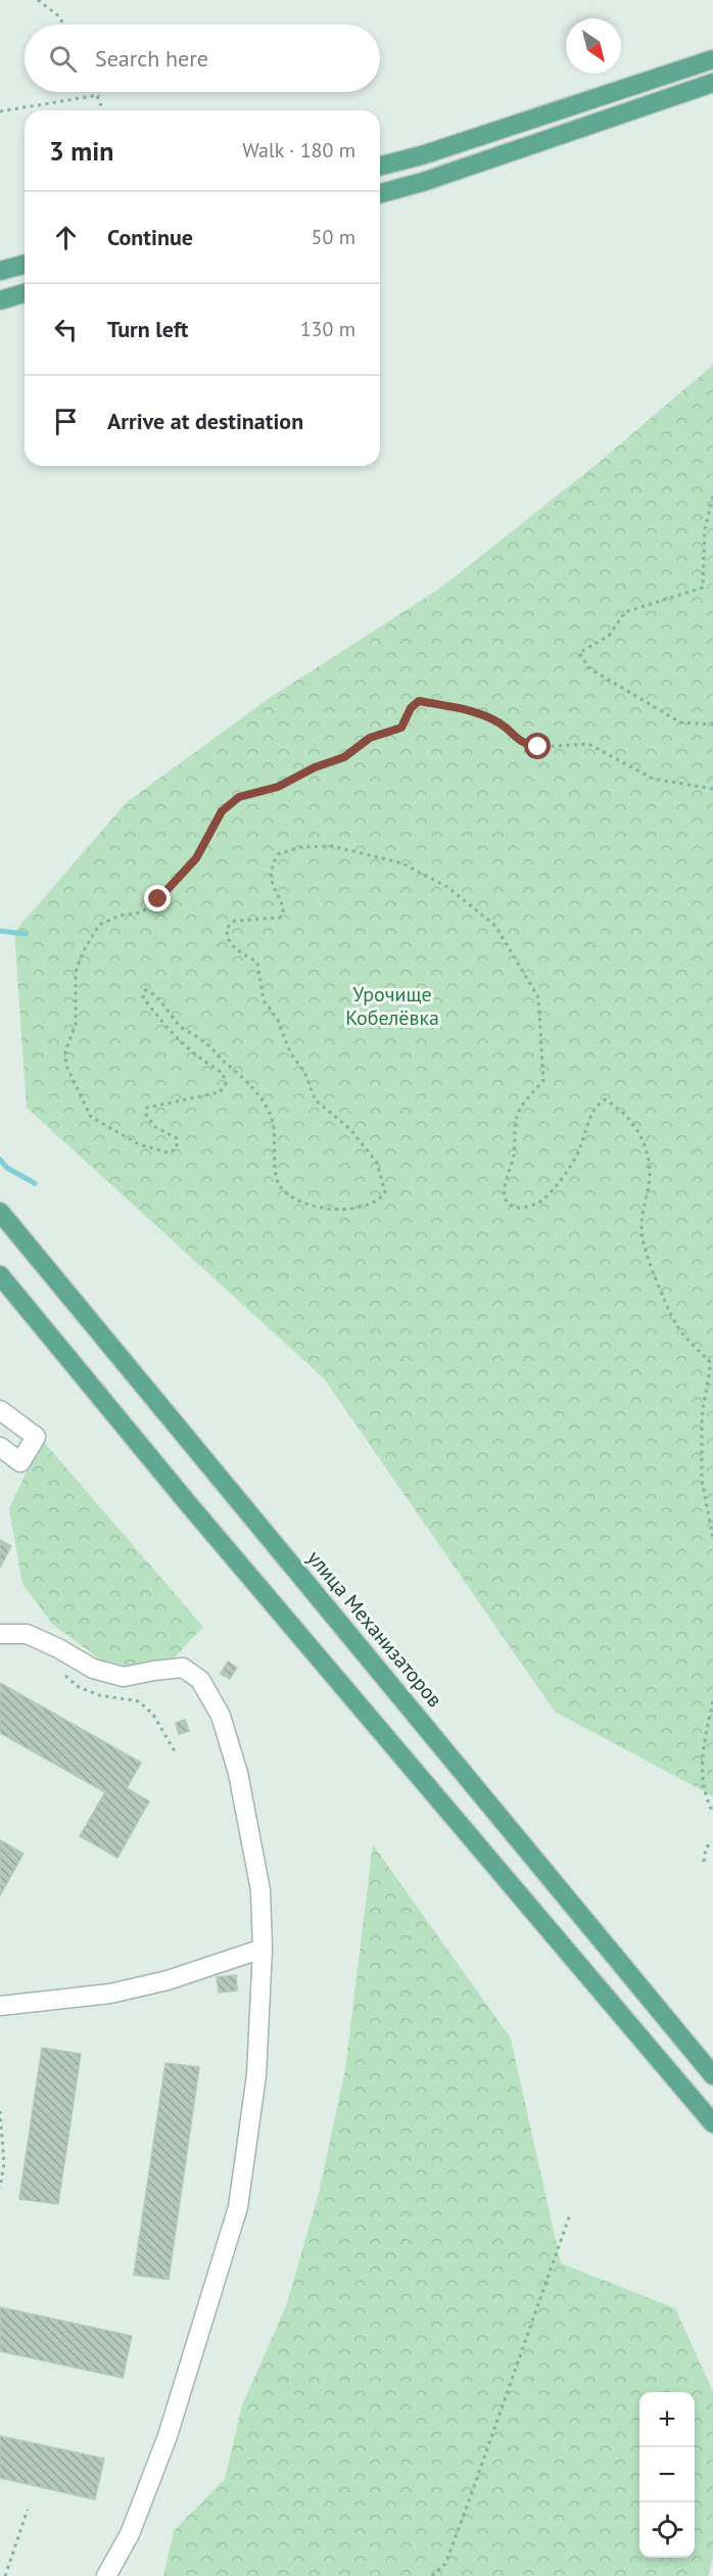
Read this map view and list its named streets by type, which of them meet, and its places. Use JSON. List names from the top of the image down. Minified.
{"streets":{"main road":["улица Механизаторов"]},"parks":["Урочище Кобелёвка"],"north":"bottom right","page":{"search":"Search here","heading":["3 min","Walk · 180 m"],"list":[["Continue","50 m"],["Turn left","130 m"],"Arrive at destination"],"map_buttons":["+","−"]}}
